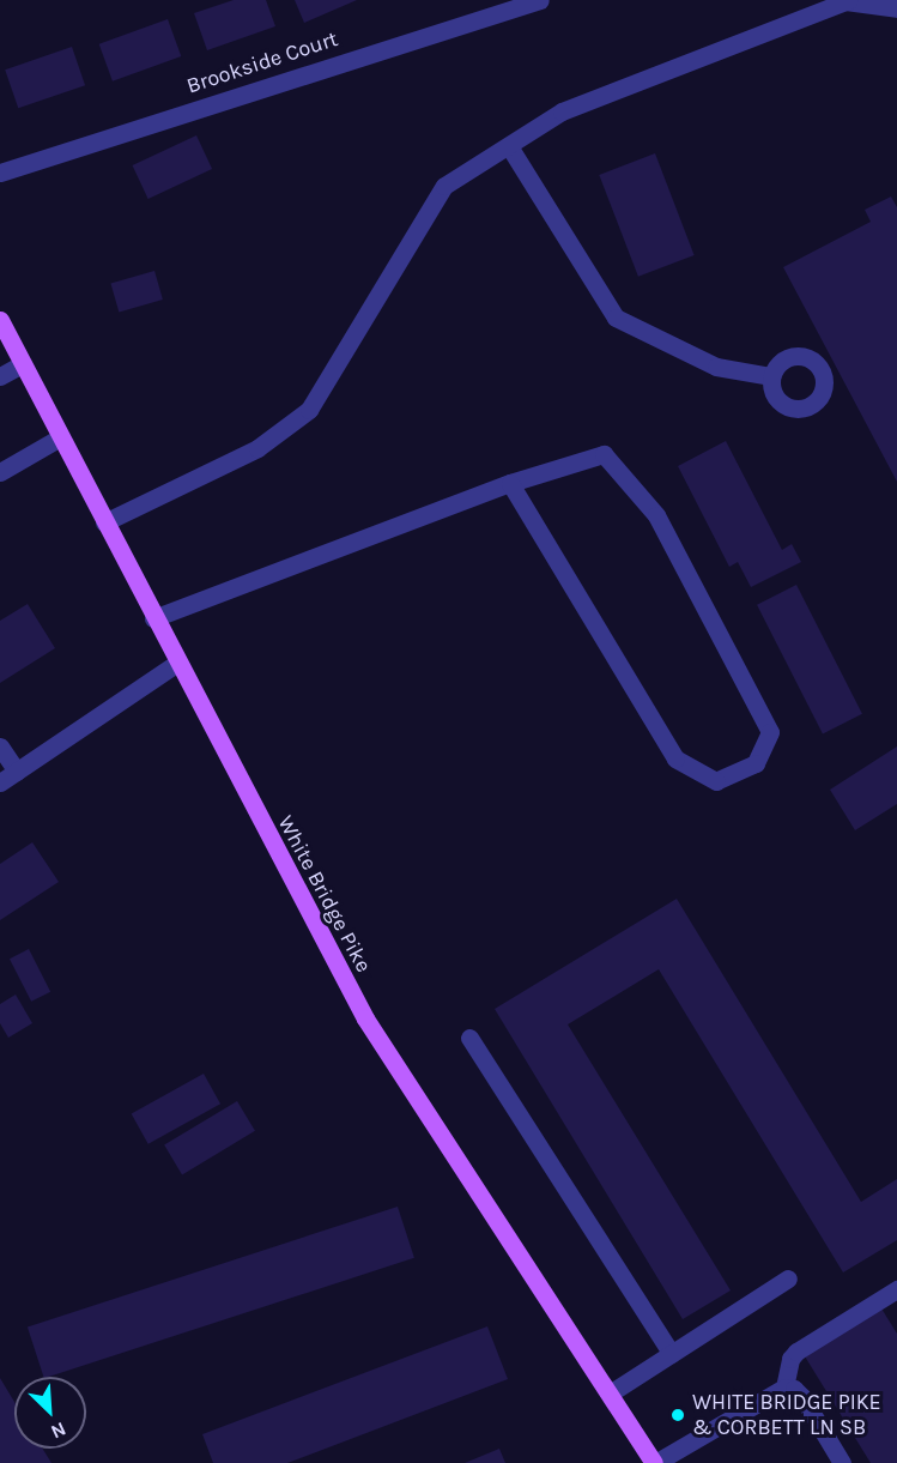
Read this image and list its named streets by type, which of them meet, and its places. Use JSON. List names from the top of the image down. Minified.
{"streets":{"main road":["White Bridge Pike"],"street":["Brookside Court"]},"places":["WHITE BRIDGE PIKE & CORBETT LN SB"],"north":"bottom right"}
